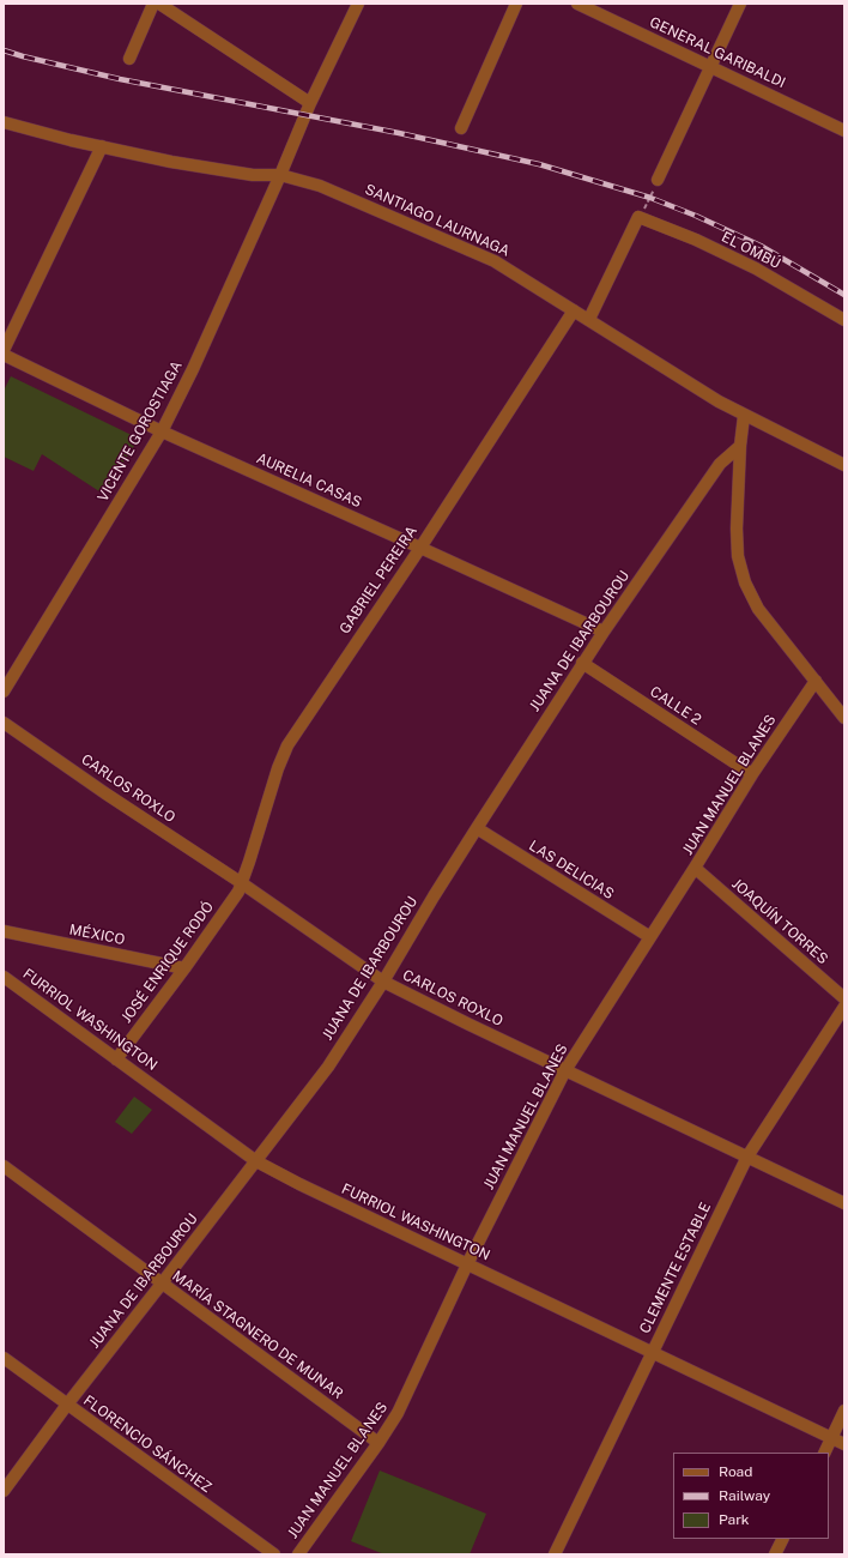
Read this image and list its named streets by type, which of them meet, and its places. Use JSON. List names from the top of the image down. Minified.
{"streets":{"street":["GENERAL GARIBALDI","SANTIAGO LAURNAGA","EL OMBÚ","VICENTE GOROSTIAGA","AURELIA CASAS","GABRIEL PEREIRA","JUANA DE IBARBOUROU","CALLE 2","JUAN MANUEL BLANES","CARLOS ROXLO","LAS DELICIAS","JOAQUÍN TORRES","MÉXICO","JOSÉ ENRIQUE RODÓ","FURRIOL WASHINGTON","CLEMENTE ESTABLE","MARÍA STAGNERO DE MUNAR","FLORENCIO SÁNCHEZ"]},"crossings":[["SANTIAGO LAURNAGA","VICENTE GOROSTIAGA"],["SANTIAGO LAURNAGA","GABRIEL PEREIRA"],["VICENTE GOROSTIAGA","AURELIA CASAS"],["AURELIA CASAS","GABRIEL PEREIRA"],["AURELIA CASAS","JUANA DE IBARBOUROU"],["GABRIEL PEREIRA","CARLOS ROXLO"],["GABRIEL PEREIRA","JOSÉ ENRIQUE RODÓ"],["JUANA DE IBARBOUROU","CALLE 2"],["JUANA DE IBARBOUROU","CARLOS ROXLO"],["JUANA DE IBARBOUROU","LAS DELICIAS"],["JUANA DE IBARBOUROU","FURRIOL WASHINGTON"],["JUANA DE IBARBOUROU","MARÍA STAGNERO DE MUNAR"],["JUANA DE IBARBOUROU","FLORENCIO SÁNCHEZ"],["CALLE 2","JUAN MANUEL BLANES"],["JUAN MANUEL BLANES","CARLOS ROXLO"],["JUAN MANUEL BLANES","LAS DELICIAS"],["JUAN MANUEL BLANES","JOAQUÍN TORRES"],["JUAN MANUEL BLANES","FURRIOL WASHINGTON"],["JUAN MANUEL BLANES","MARÍA STAGNERO DE MUNAR"],["CARLOS ROXLO","JOSÉ ENRIQUE RODÓ"],["CARLOS ROXLO","CLEMENTE ESTABLE"],["MÉXICO","JOSÉ ENRIQUE RODÓ"],["JOSÉ ENRIQUE RODÓ","FURRIOL WASHINGTON"],["FURRIOL WASHINGTON","CLEMENTE ESTABLE"]],"legend":["Road","Railway","Park"]}
